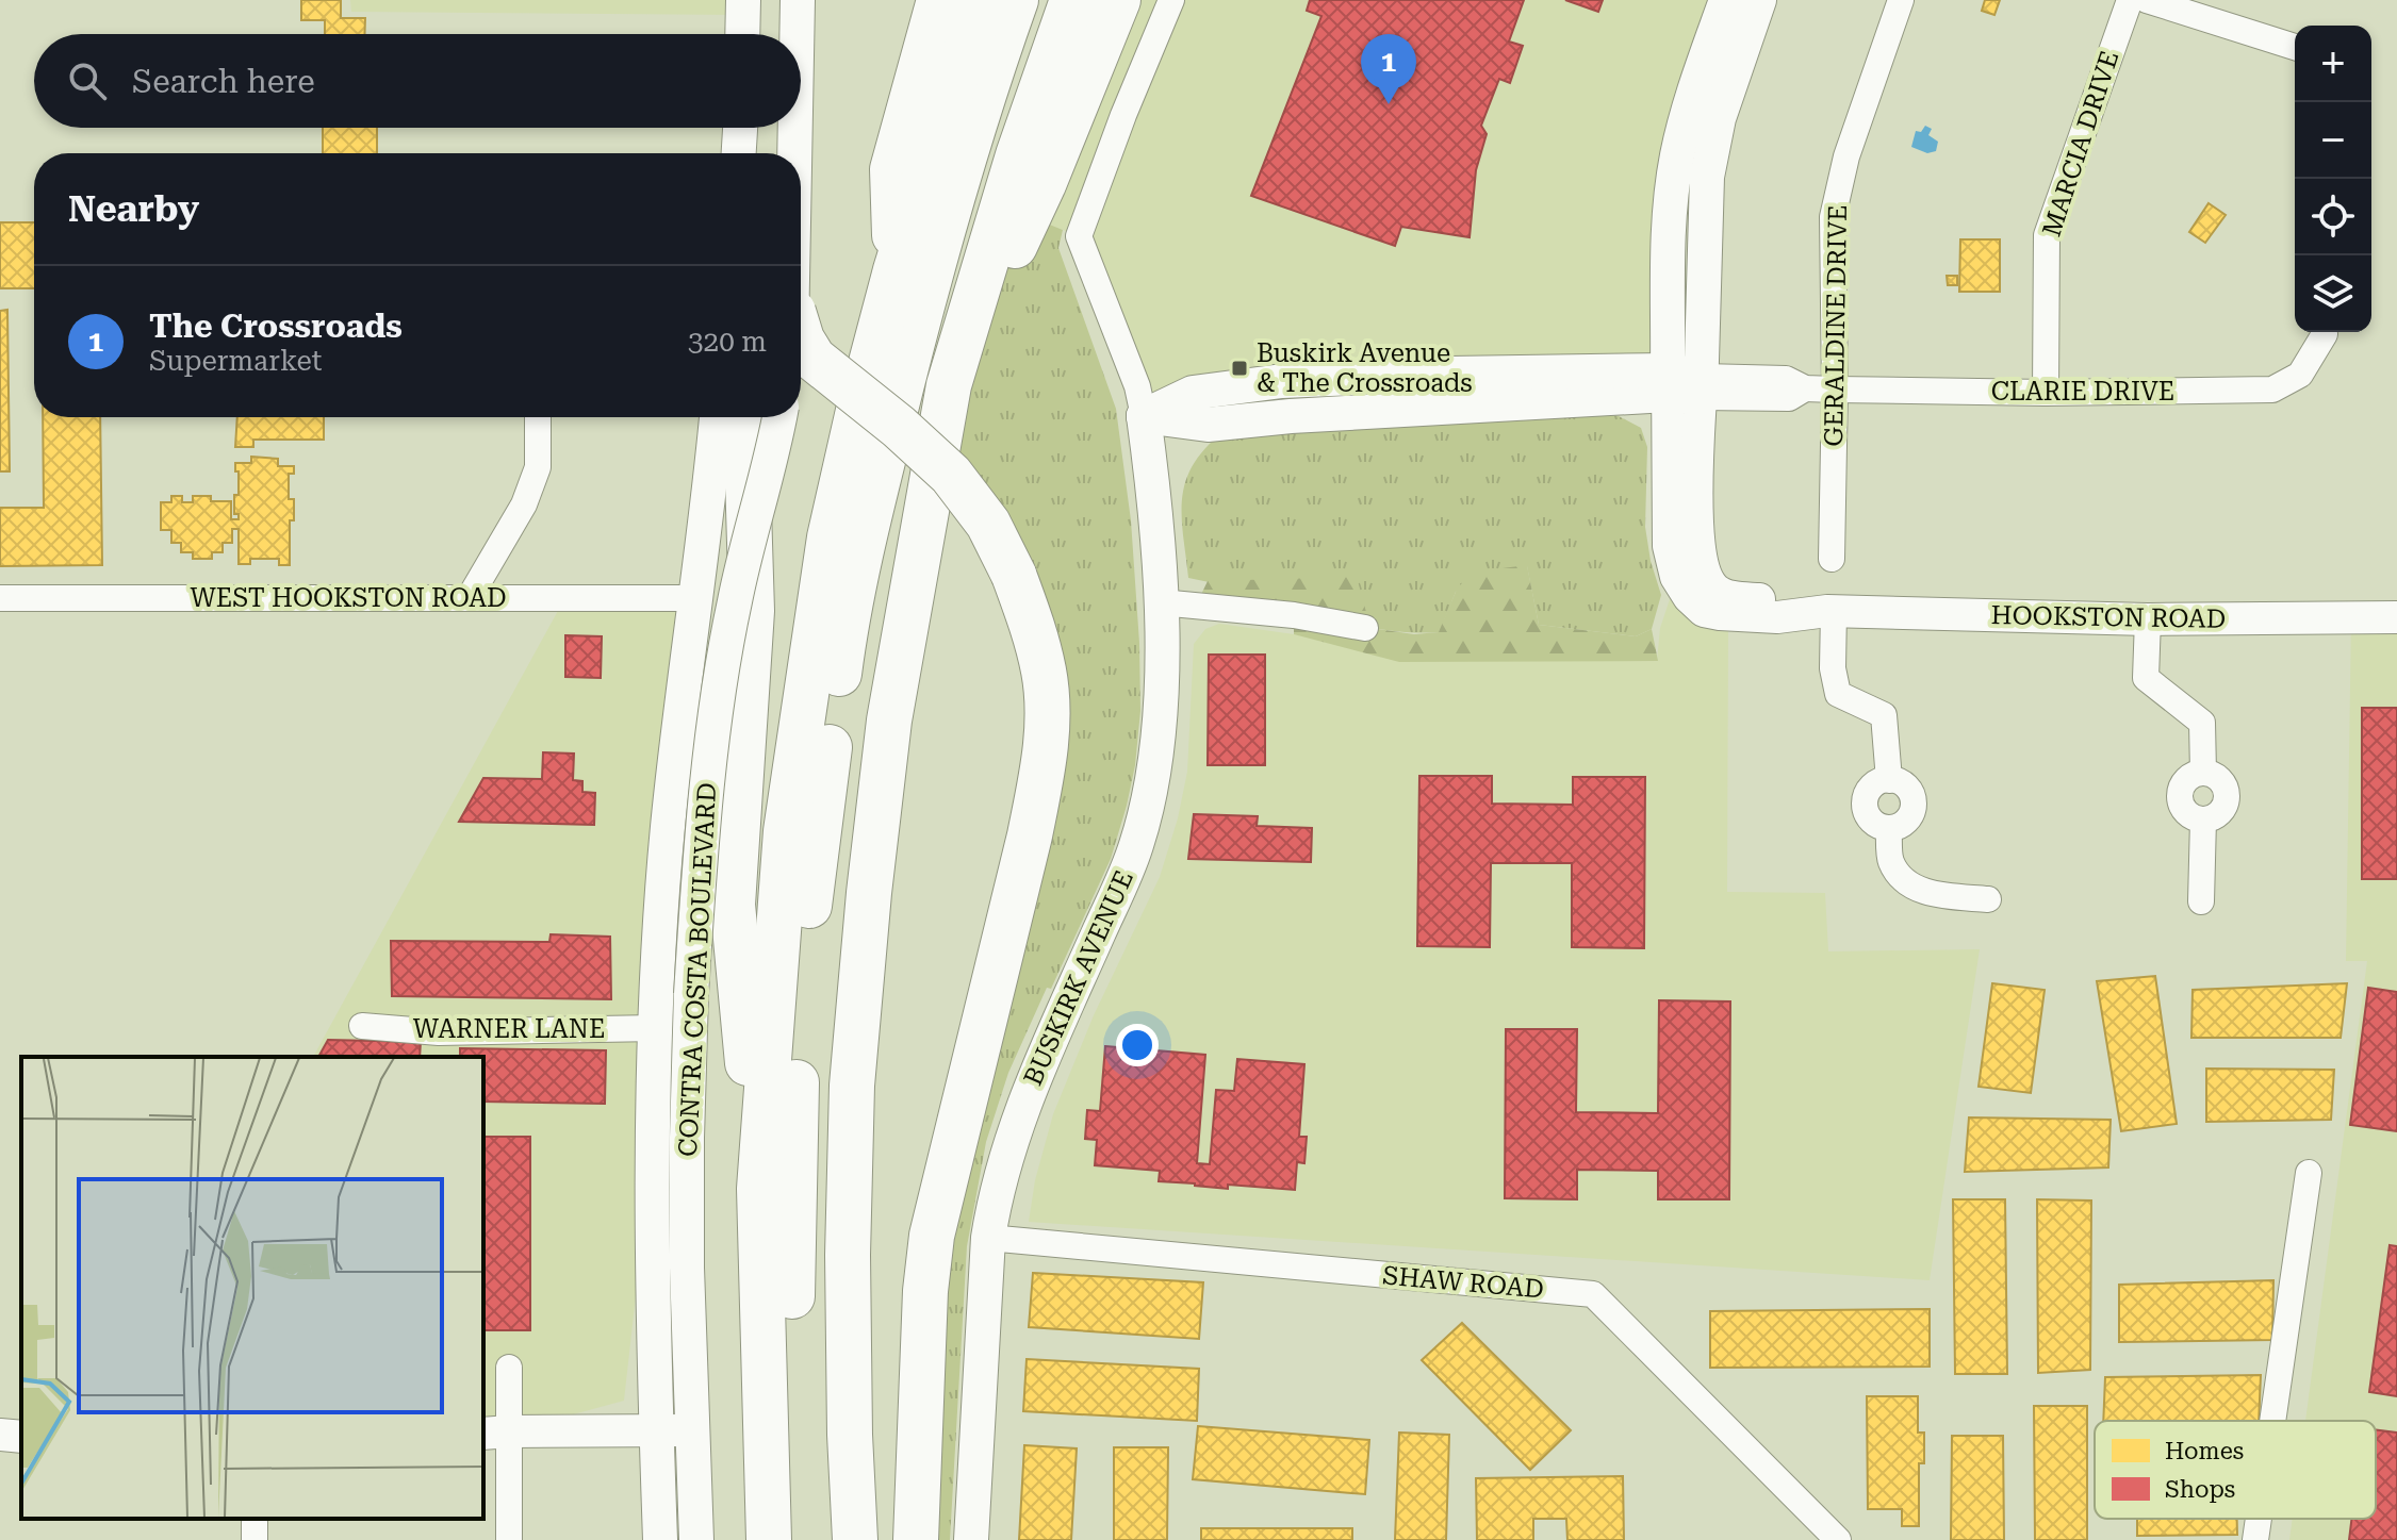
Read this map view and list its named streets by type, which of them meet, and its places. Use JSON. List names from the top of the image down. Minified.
{"streets":{"main road":["CONTRA COSTA BOULEVARD","BUSKIRK AVENUE"],"street":["MARCIA DRIVE","GERALDINE DRIVE","CLARIE DRIVE","WEST HOOKSTON ROAD","HOOKSTON ROAD","WARNER LANE","SHAW ROAD"]},"crossings":[["MARCIA DRIVE","CLARIE DRIVE"],["GERALDINE DRIVE","CLARIE DRIVE"],["CLARIE DRIVE","HOOKSTON ROAD"],["WEST HOOKSTON ROAD","CONTRA COSTA BOULEVARD"],["CONTRA COSTA BOULEVARD","WARNER LANE"],["BUSKIRK AVENUE","SHAW ROAD"]],"places":{"transit":["Buskirk Avenue & The Crossroads"]},"legend":["Homes","Shops"],"page":{"map_buttons":["+","−"],"pins":"1","search":"Search here","heading":"Nearby","list":[{"mark":"1","name":"The Crossroads","note":"Supermarket","value":"320 m"}]}}
